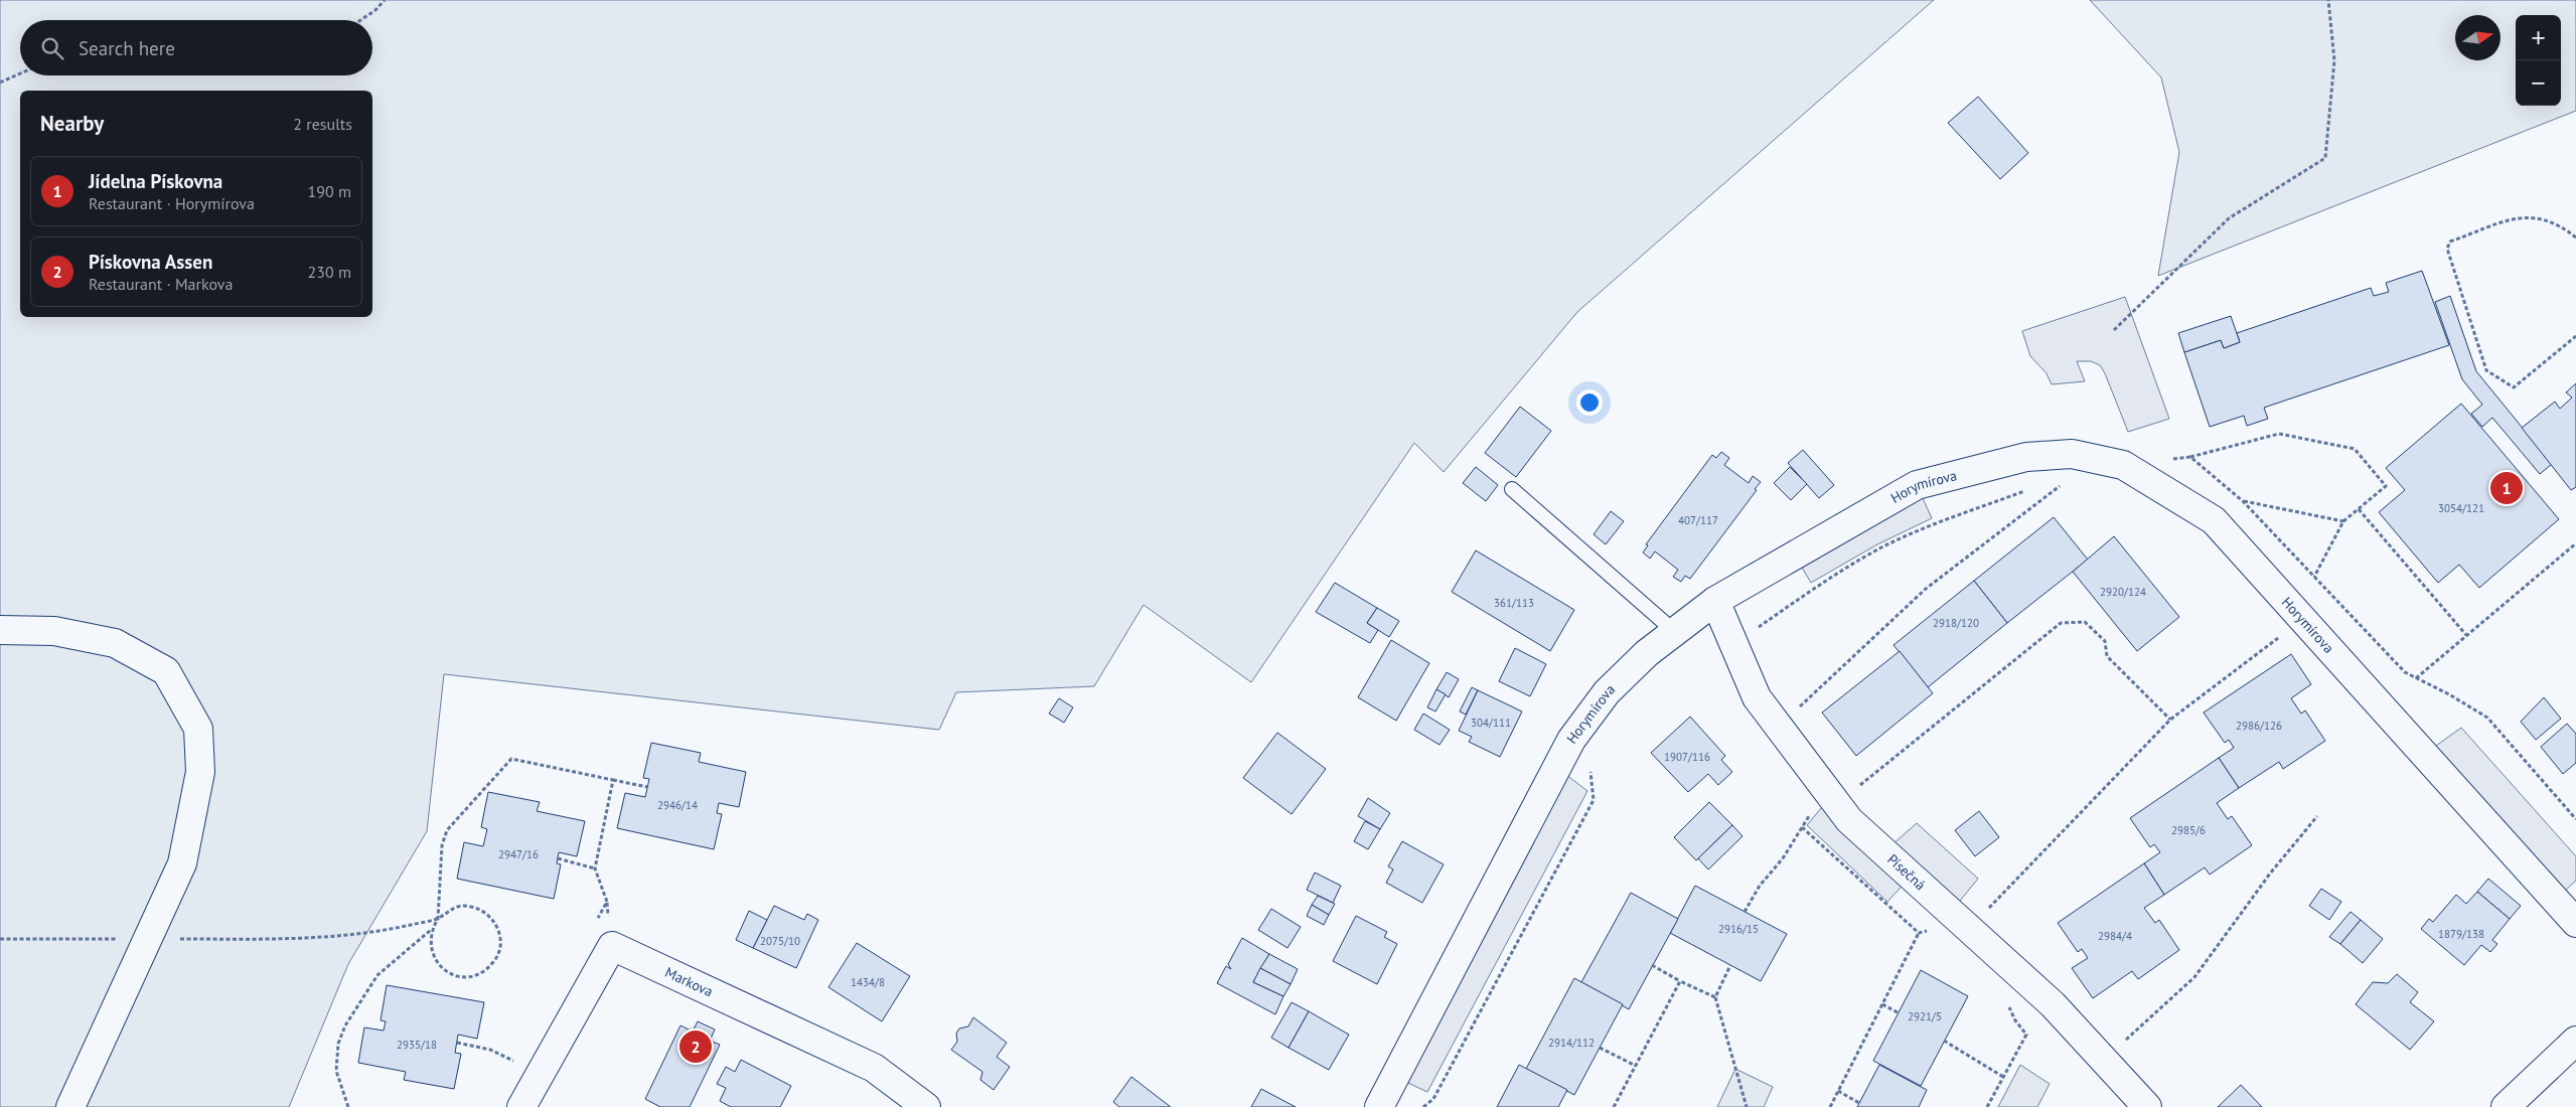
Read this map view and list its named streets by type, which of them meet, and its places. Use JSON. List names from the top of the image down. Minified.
{"streets":{"street":["Horymírova","Písečná","Markova"]},"crossings":[["Horymírova","Písečná"]],"house_numbers":["3054/121","407/117","2920/124","361/113","2918/120","304/111","2986/126","1907/116","2946/14","2985/6","2947/16","2916/15","1879/138","2984/4","2075/10","1434/8","2921/5","2914/112","2935/18"],"north":"right","page":{"map_buttons":["+","−"],"search":"Search here","heading":["Nearby","2 results"],"list":[{"mark":"1","name":"Jídelna Pískovna","note":"Restaurant · Horymírova","value":"190 m"},{"mark":"2","name":"Pískovna Assen","note":"Restaurant · Markova","value":"230 m"}],"pins":["1","2"]}}
